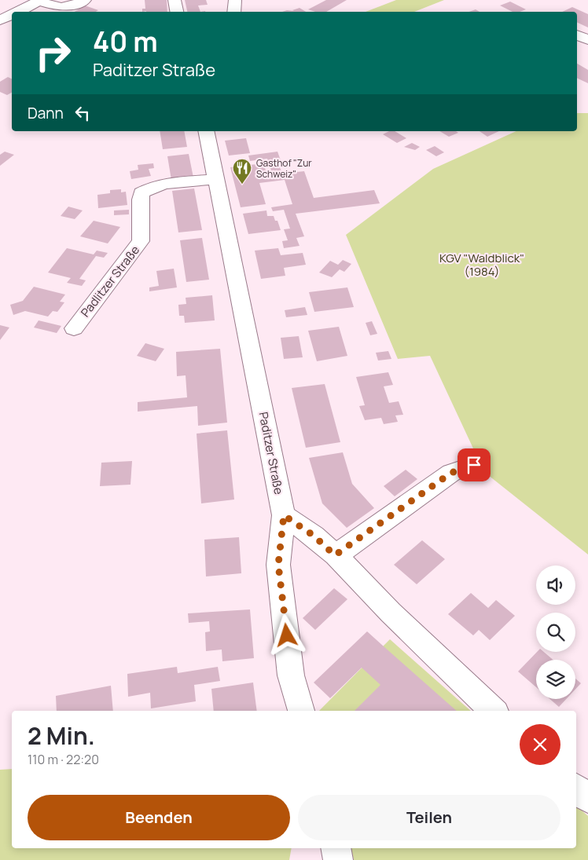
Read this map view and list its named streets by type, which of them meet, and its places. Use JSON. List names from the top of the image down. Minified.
{"streets":{"street":["Padlitzer Straße","Paditzer Straße"]},"crossings":[["Padlitzer Straße","Paditzer Straße"]],"parks":["KGV \"Waldblick\" (1984)"],"places":{"restaurant":["Gasthof \"Zur Schweiz\""]},"page":{"turn":["40 m","Paditzer Straße"],"then":"Dann","heading":["2 Min.","110 m · 22:20"],"buttons":["Beenden","Teilen"]}}
